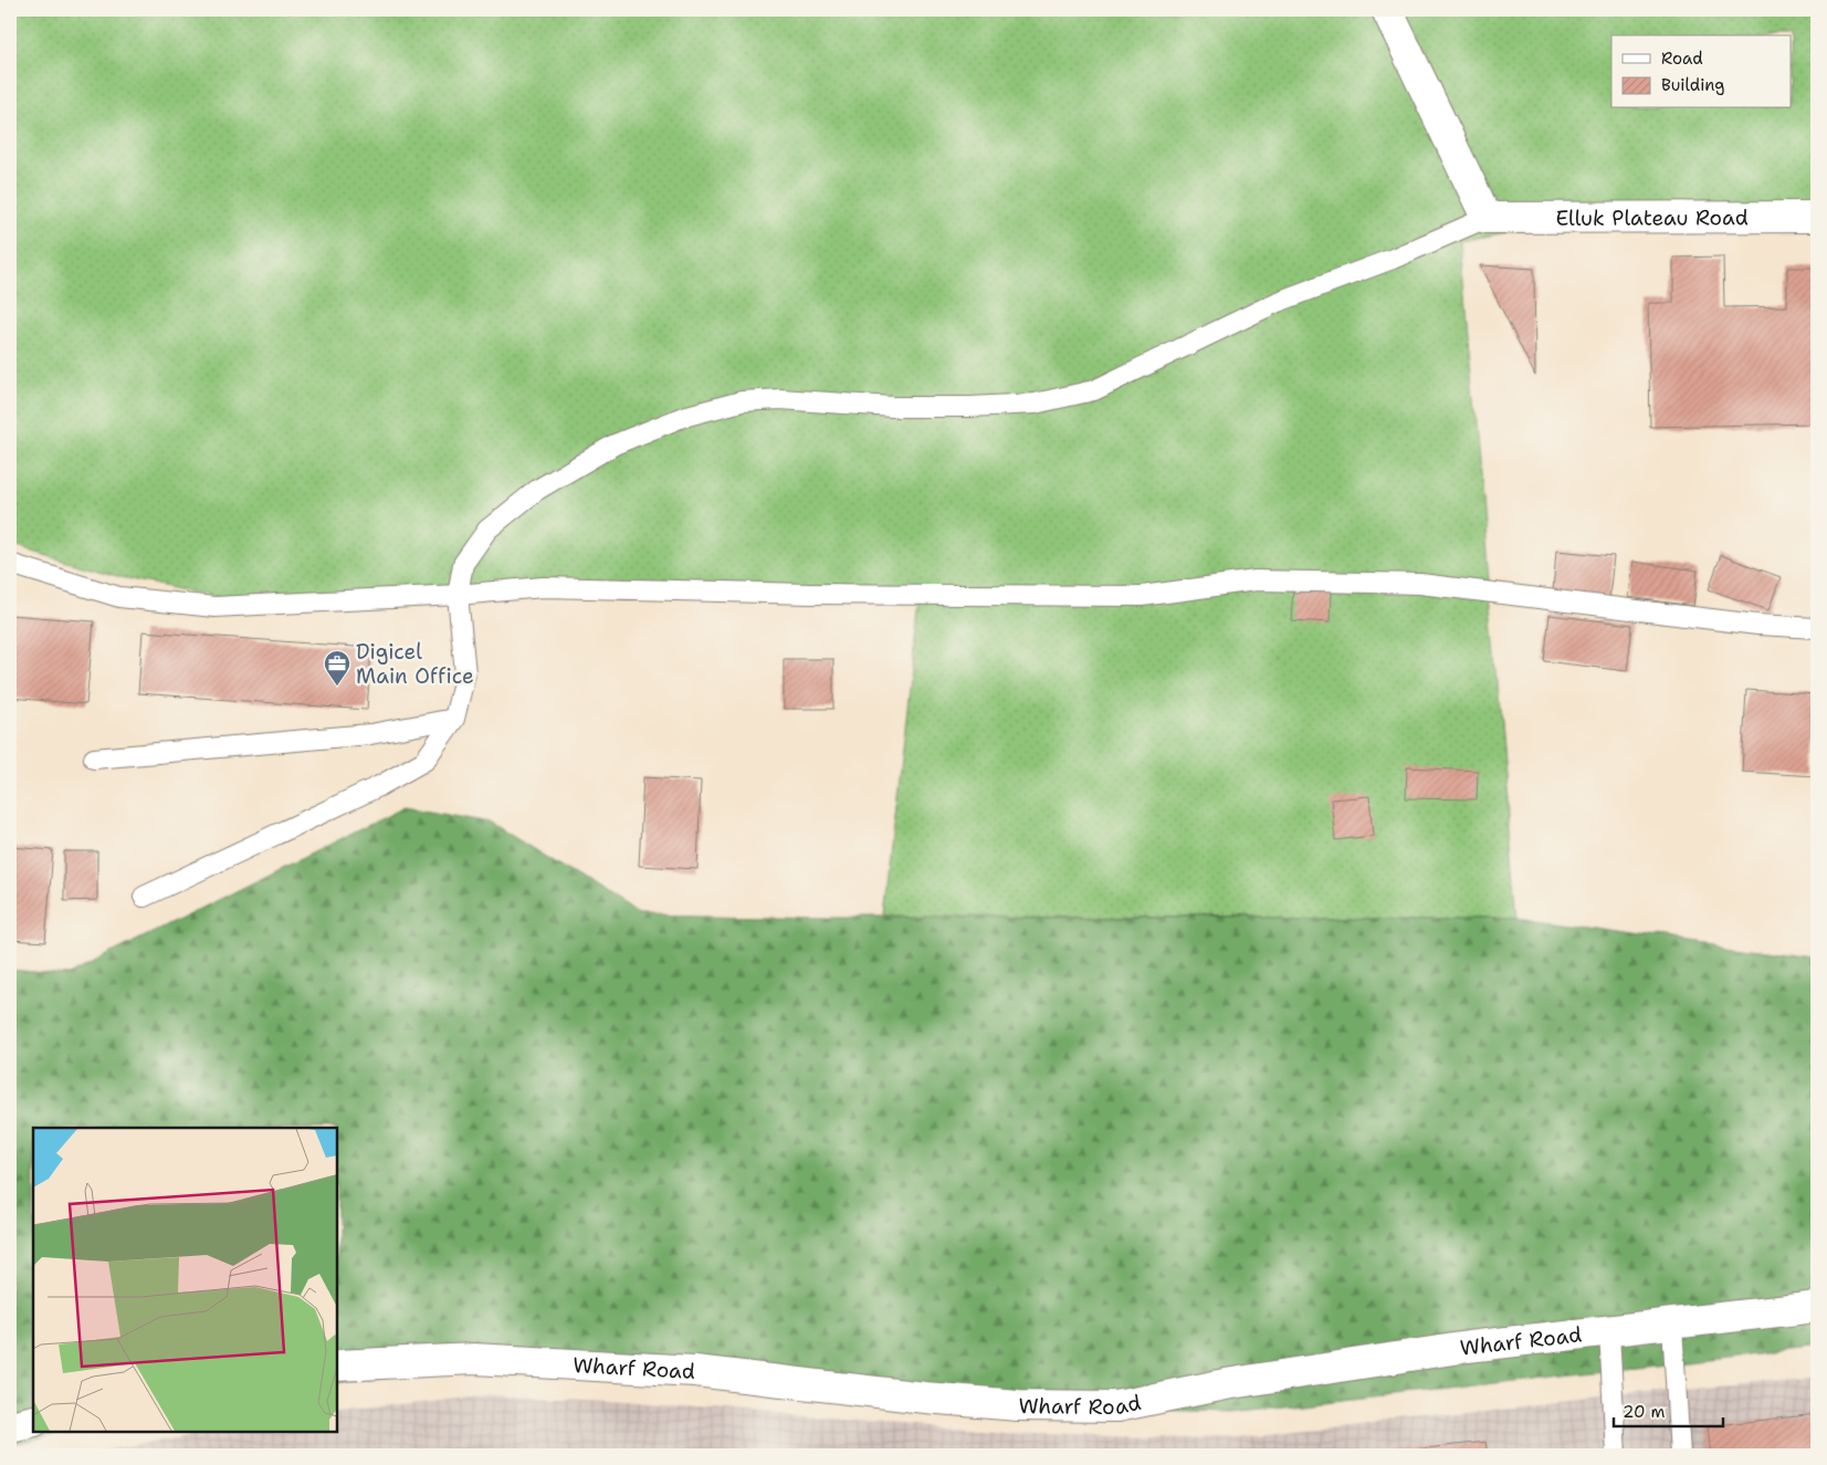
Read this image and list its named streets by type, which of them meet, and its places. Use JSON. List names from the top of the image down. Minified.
{"streets":{"street":["Elluk Plateau Road","Wharf Road"]},"places":{"office":["Digicel Main Office"]},"legend":["Road","Building"],"scale_bar":"20 m"}
